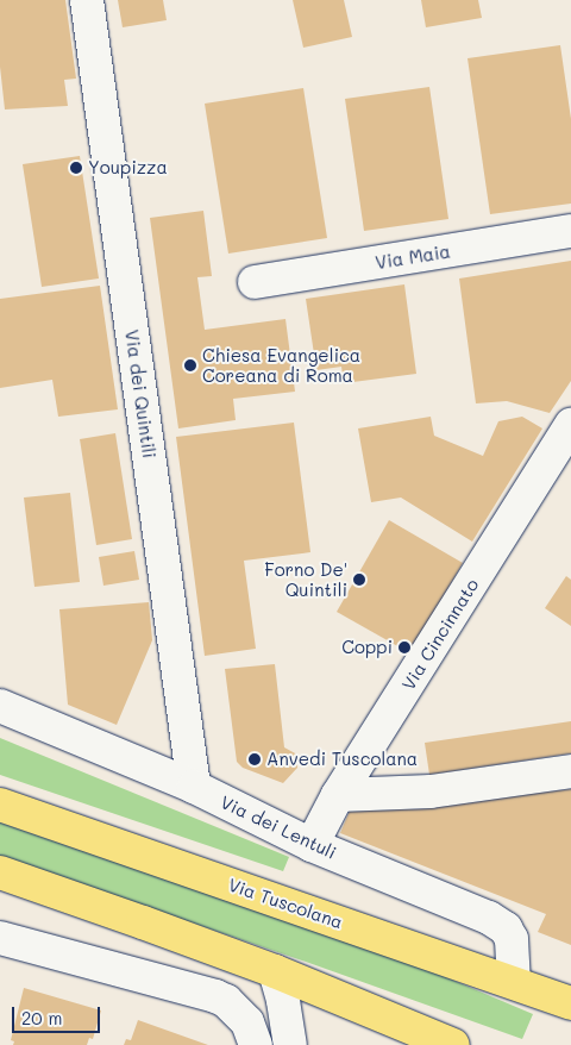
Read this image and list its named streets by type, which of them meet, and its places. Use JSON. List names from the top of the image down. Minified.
{"streets":{"main road":["Via Tuscolana"],"street":["Via Maia","Via dei Quintili","Via Cincinnato","Via dei Lentuli"]},"crossings":[["Via dei Quintili","Via dei Lentuli"],["Via Cincinnato","Via dei Lentuli"],["Via dei Lentuli","Via Tuscolana"]],"places":["Youpizza","Chiesa Evangelica Coreana di Roma","Forno De' Quintili","Coppi","Anvedi Tuscolana"],"scale_bar":"20 m"}
